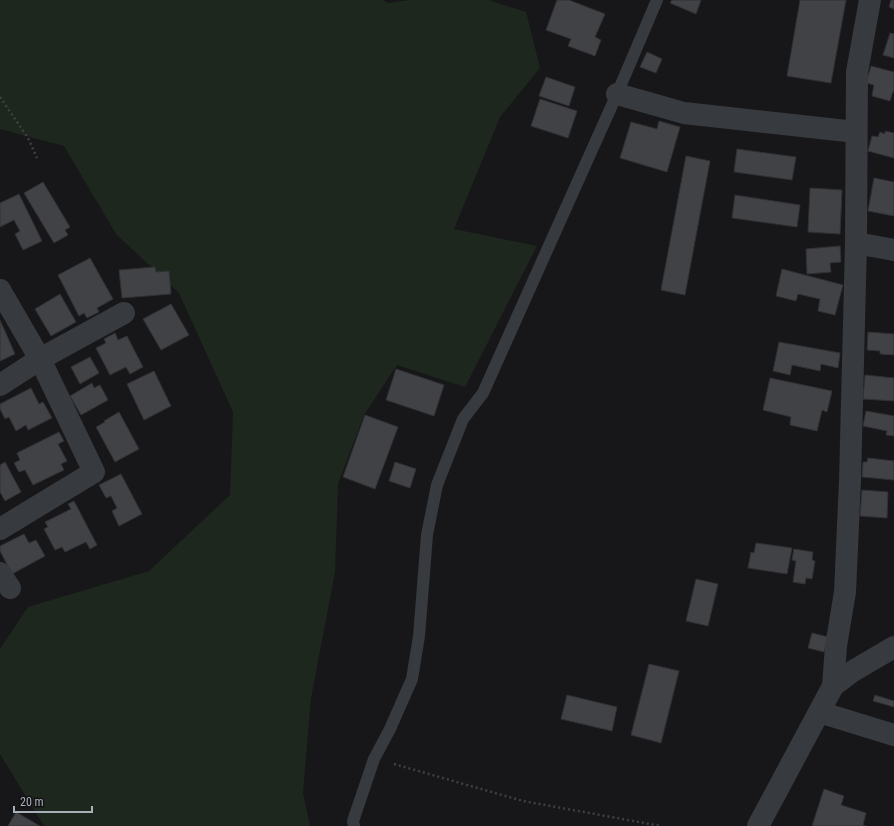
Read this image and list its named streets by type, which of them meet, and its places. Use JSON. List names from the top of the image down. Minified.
{"scale_bar":"20 m"}
